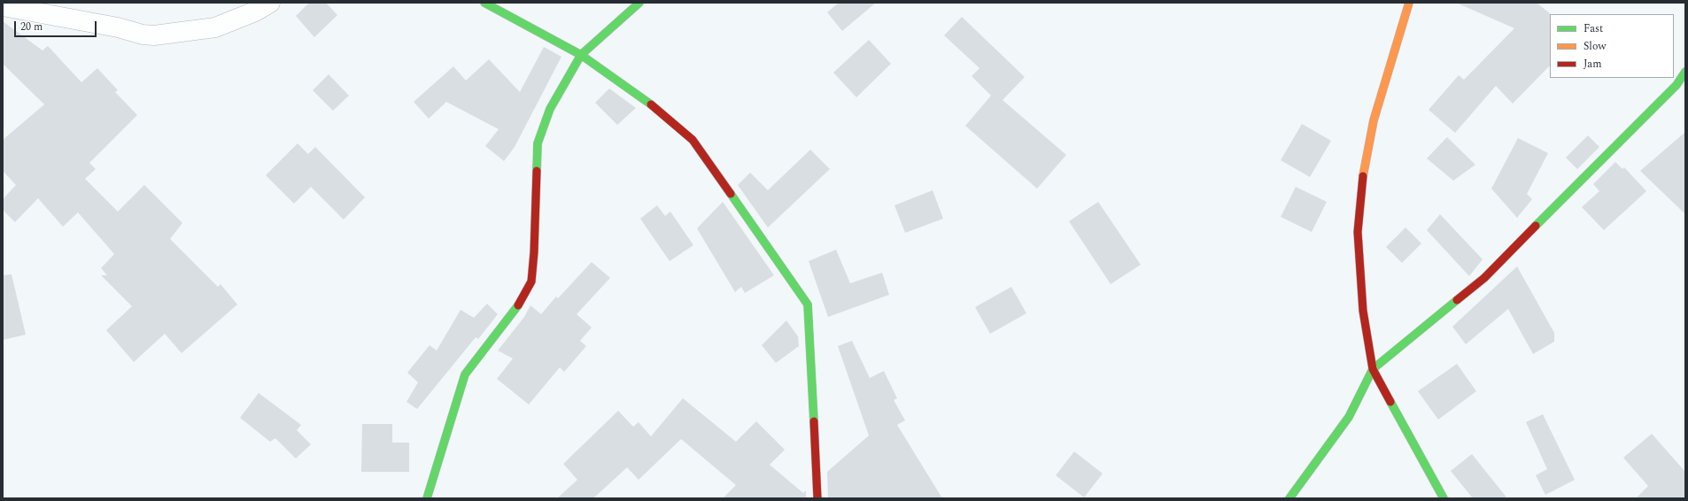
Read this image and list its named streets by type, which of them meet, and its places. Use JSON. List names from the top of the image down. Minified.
{"legend":["Fast","Slow","Jam"],"scale_bar":"20 m"}
